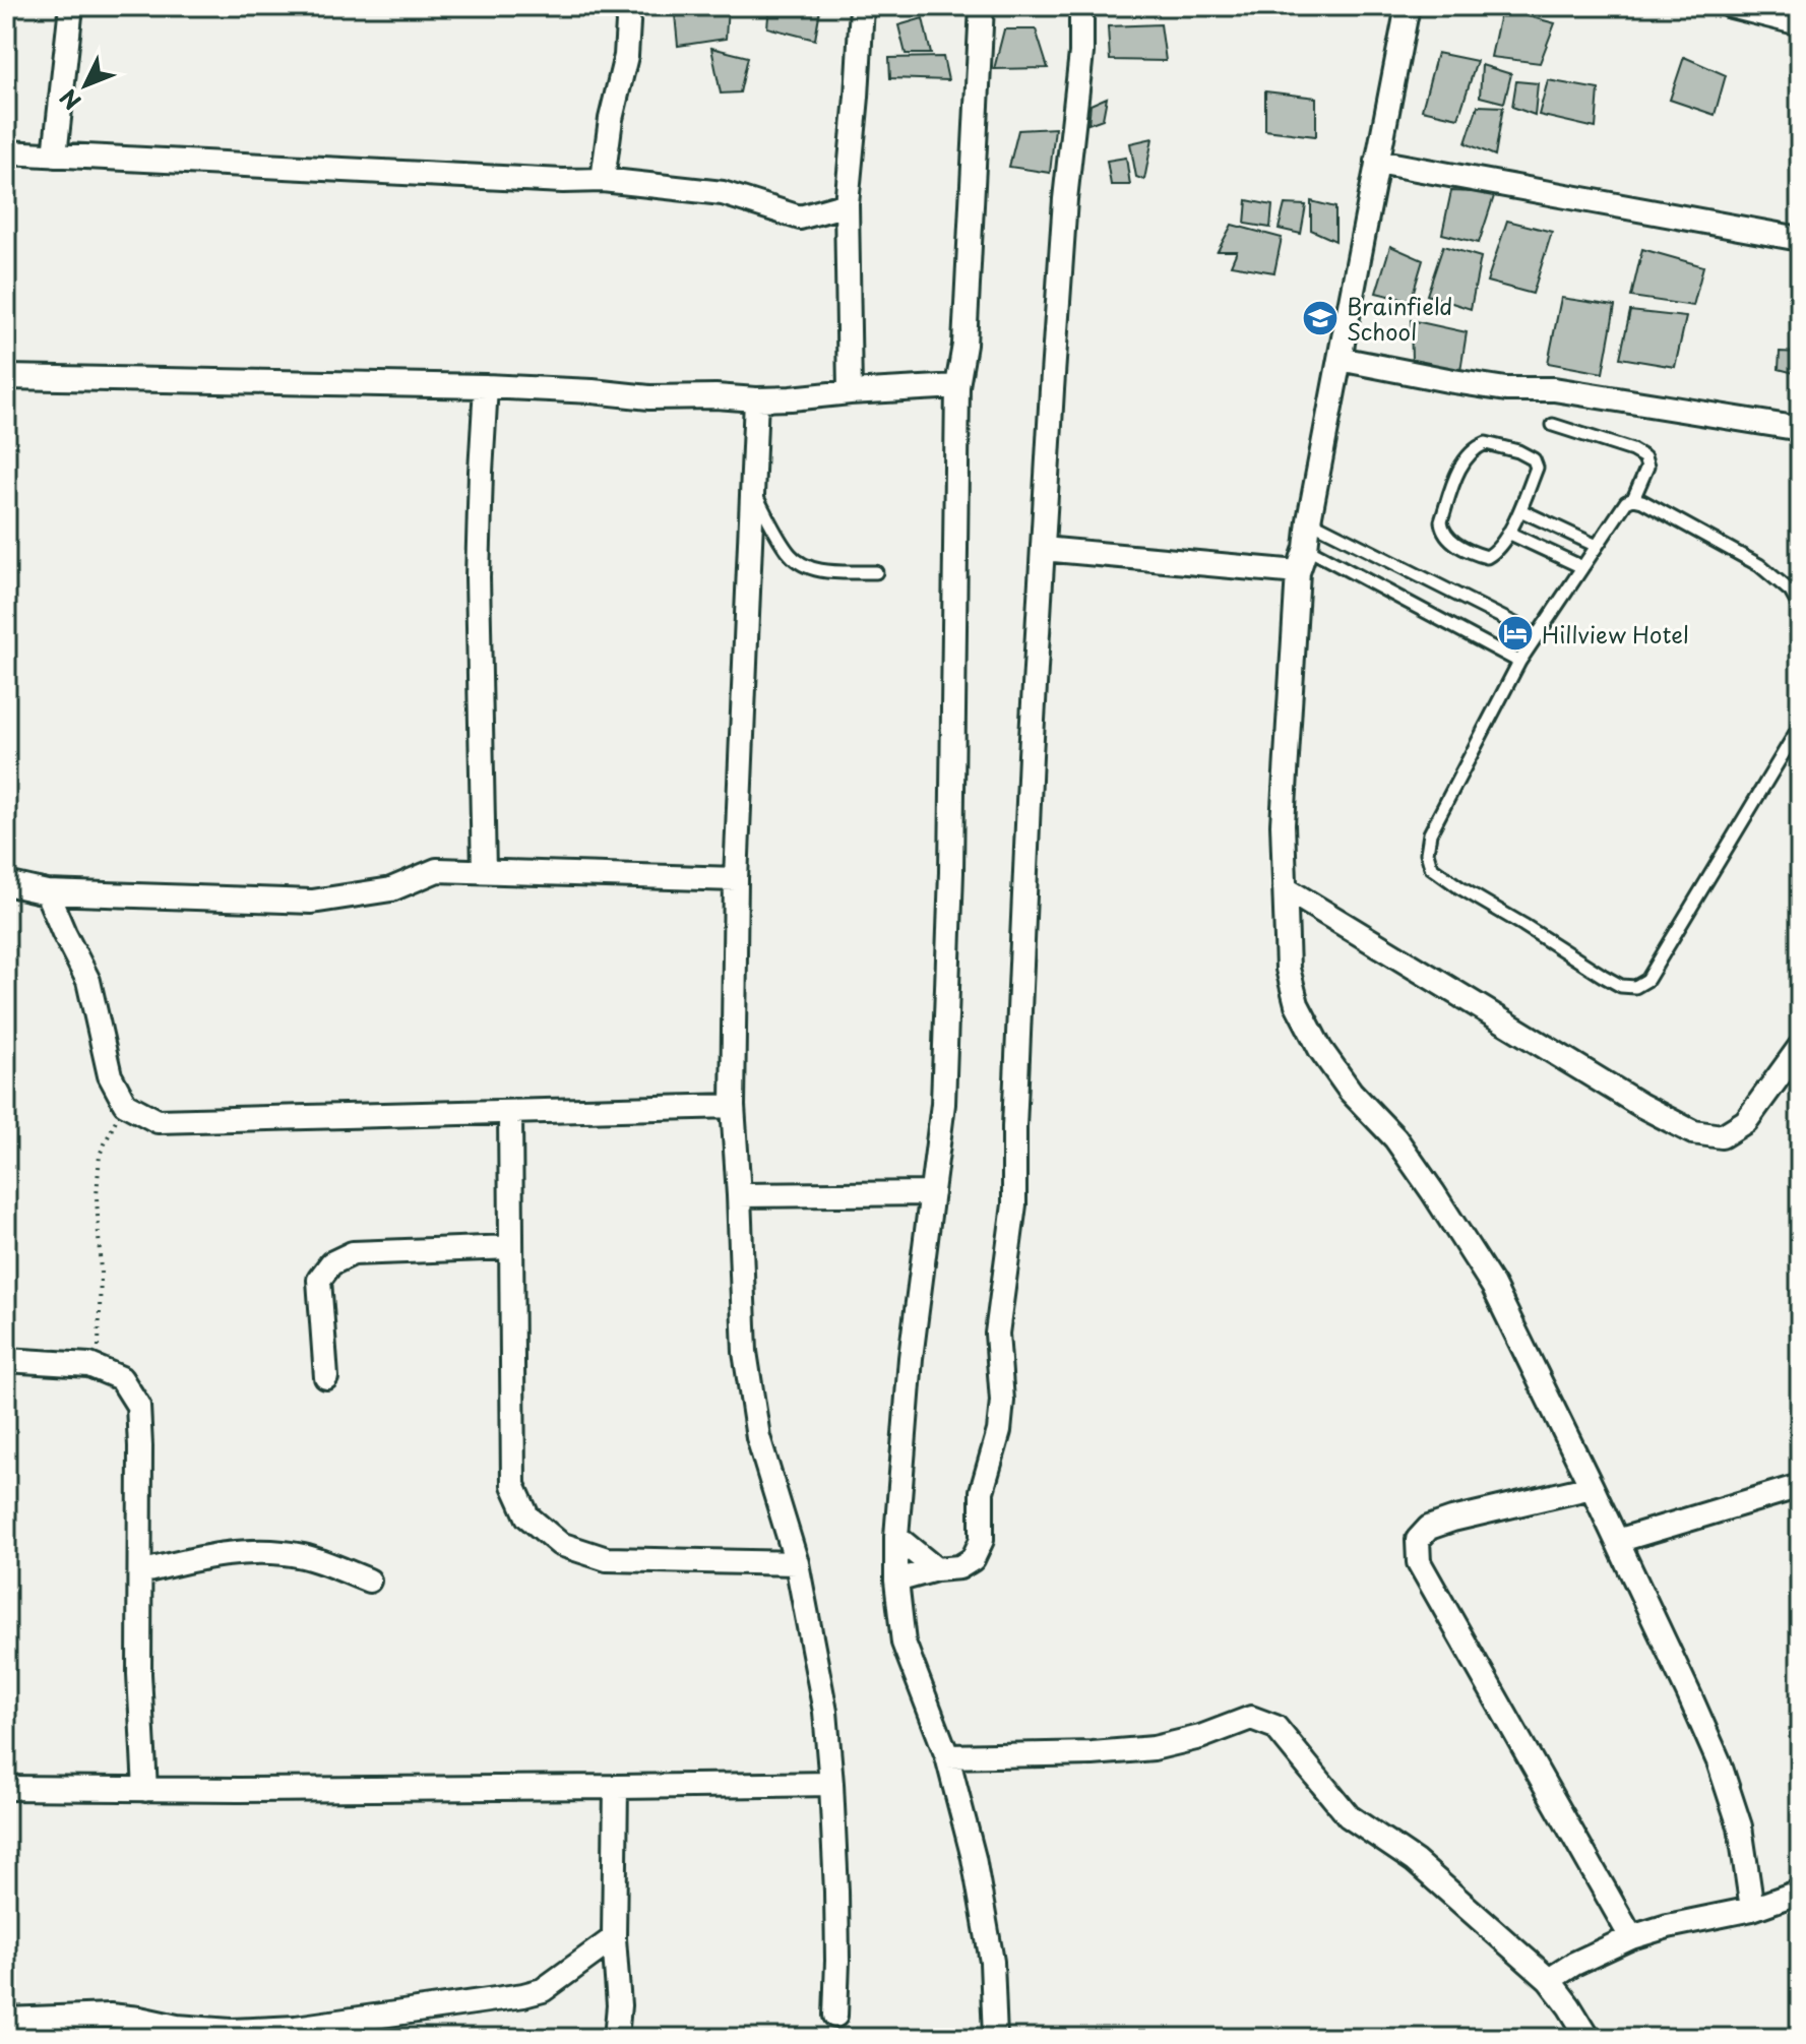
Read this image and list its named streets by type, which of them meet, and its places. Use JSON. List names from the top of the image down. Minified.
{"places":{"school or university":["Brainfield School"],"hotel":["Hillview Hotel"]},"north":"bottom left"}
